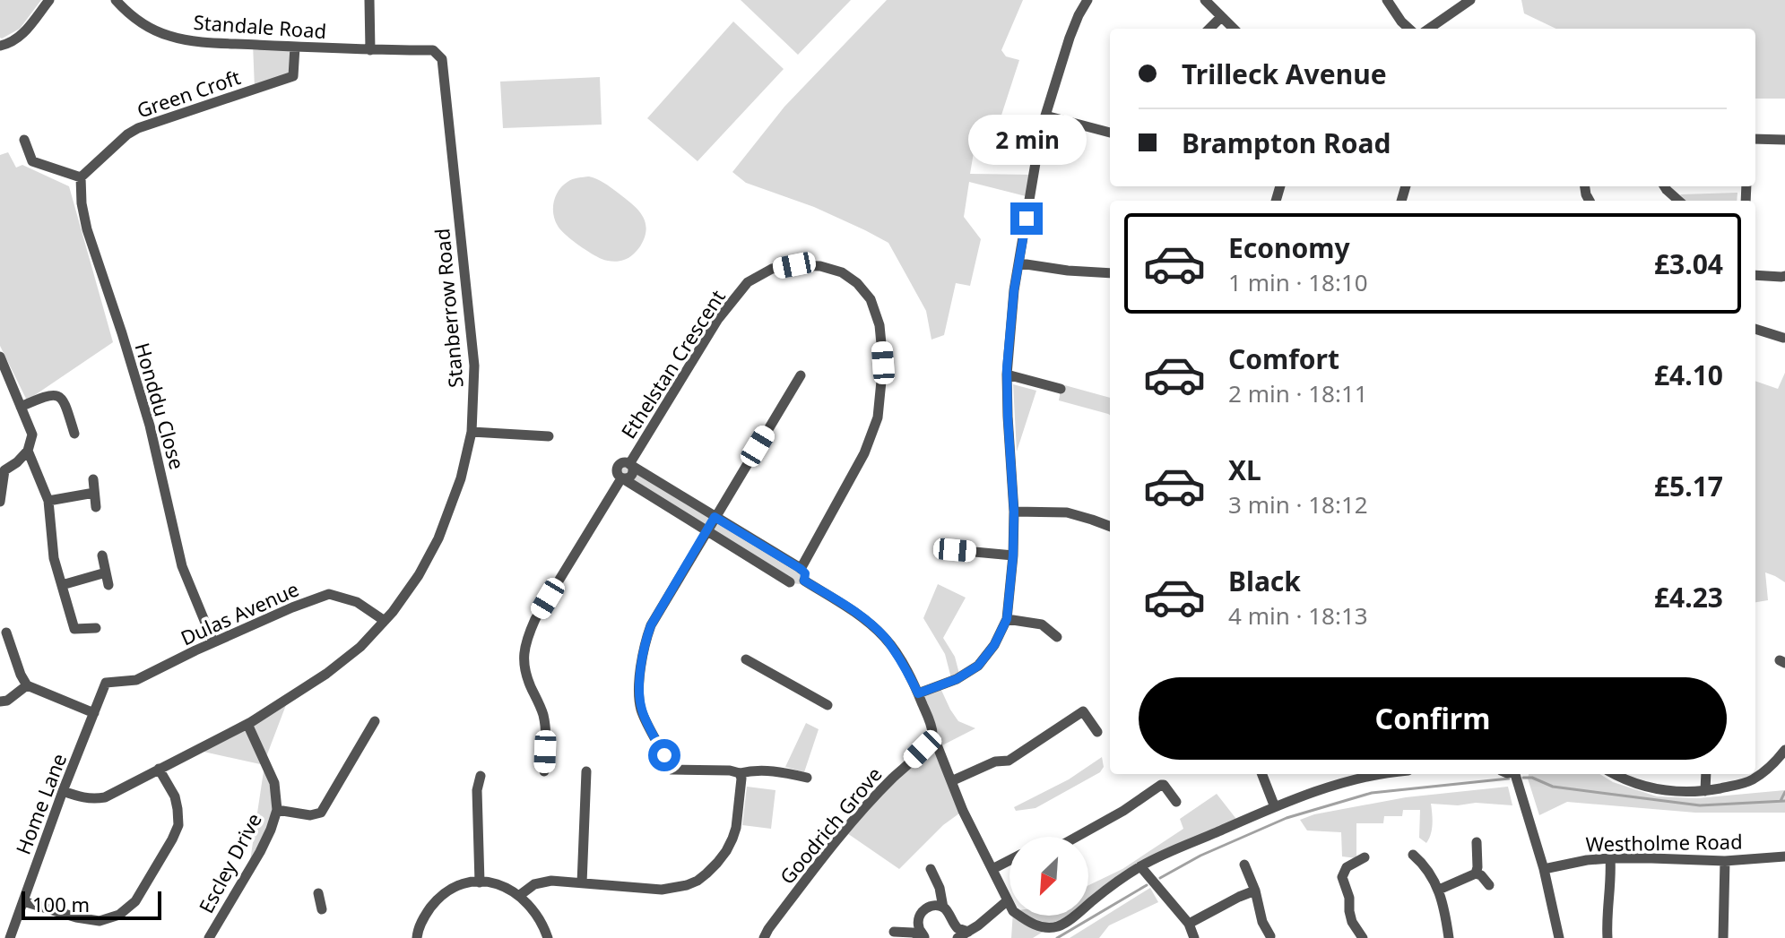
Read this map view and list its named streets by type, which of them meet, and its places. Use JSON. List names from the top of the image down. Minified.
{"streets":{"street":["Standale Road","Green Croft","Stanberrow Road","Ethelstan Crescent","Honddu Close","Dulas Avenue","Home Lane","Goodrich Grove","Westholme Road","Escley Drive"]},"crossings":[["Standale Road","Green Croft"],["Standale Road","Stanberrow Road"],["Green Croft","Honddu Close"],["Stanberrow Road","Dulas Avenue"],["Stanberrow Road","Home Lane"],["Stanberrow Road","Escley Drive"],["Honddu Close","Dulas Avenue"],["Dulas Avenue","Home Lane"]],"scale_bar":"100 m","north":"bottom left","page":{"banner":["Trilleck Avenue","Brampton Road"],"bubble":"2 min","list":[{"name":"Economy","note":"1 min · 18:10","value":"£3.04"},{"name":"Comfort","note":"2 min · 18:11","value":"£4.10"},{"name":"XL","note":"3 min · 18:12","value":"£5.17"},{"name":"Black","note":"4 min · 18:13","value":"£4.23"}],"buttons":"Confirm","scale":"100 m"}}
